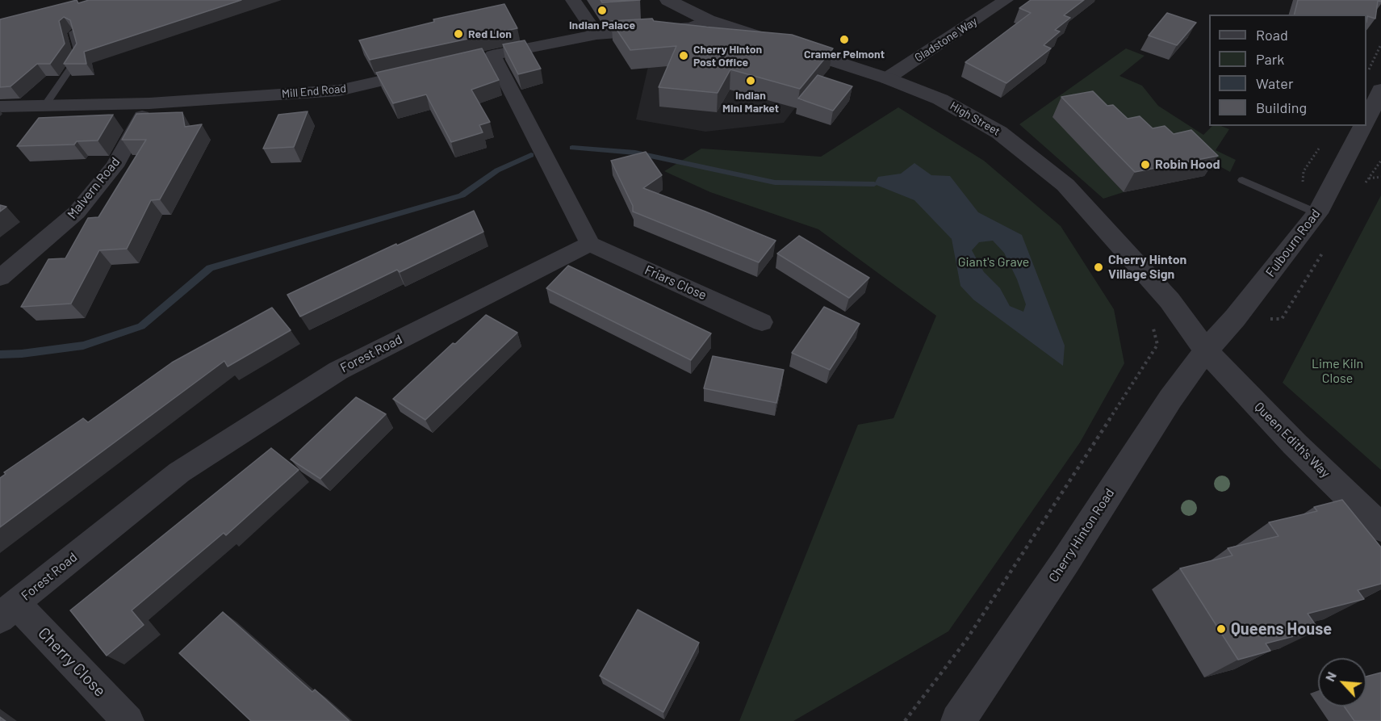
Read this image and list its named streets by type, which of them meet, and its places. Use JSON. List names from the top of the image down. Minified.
{"streets":{"street":["Gladstone Way","Mill End Road","High Street","Malvern Road","Fulbourn Road","Friars Close","Forest Road","Queen Edith's Way","Cherry Hinton Road","Cherry Close"]},"crossings":[["Gladstone Way","High Street"],["Mill End Road","Malvern Road"],["High Street","Fulbourn Road"],["High Street","Queen Edith's Way"],["High Street","Cherry Hinton Road"],["Fulbourn Road","Queen Edith's Way"],["Fulbourn Road","Cherry Hinton Road"],["Friars Close","Forest Road"],["Forest Road","Cherry Close"],["Queen Edith's Way","Cherry Hinton Road"]],"parks":["Giant's Grave","Lime Kiln Close"],"places":["Indian Palace","Red Lion","Cramer Pelmont","Cherry Hinton Post Office","Indian Mini Market","Robin Hood","Cherry Hinton Village Sign","Queens House"],"legend":["Road","Park","Water","Building"],"north":"top left"}
